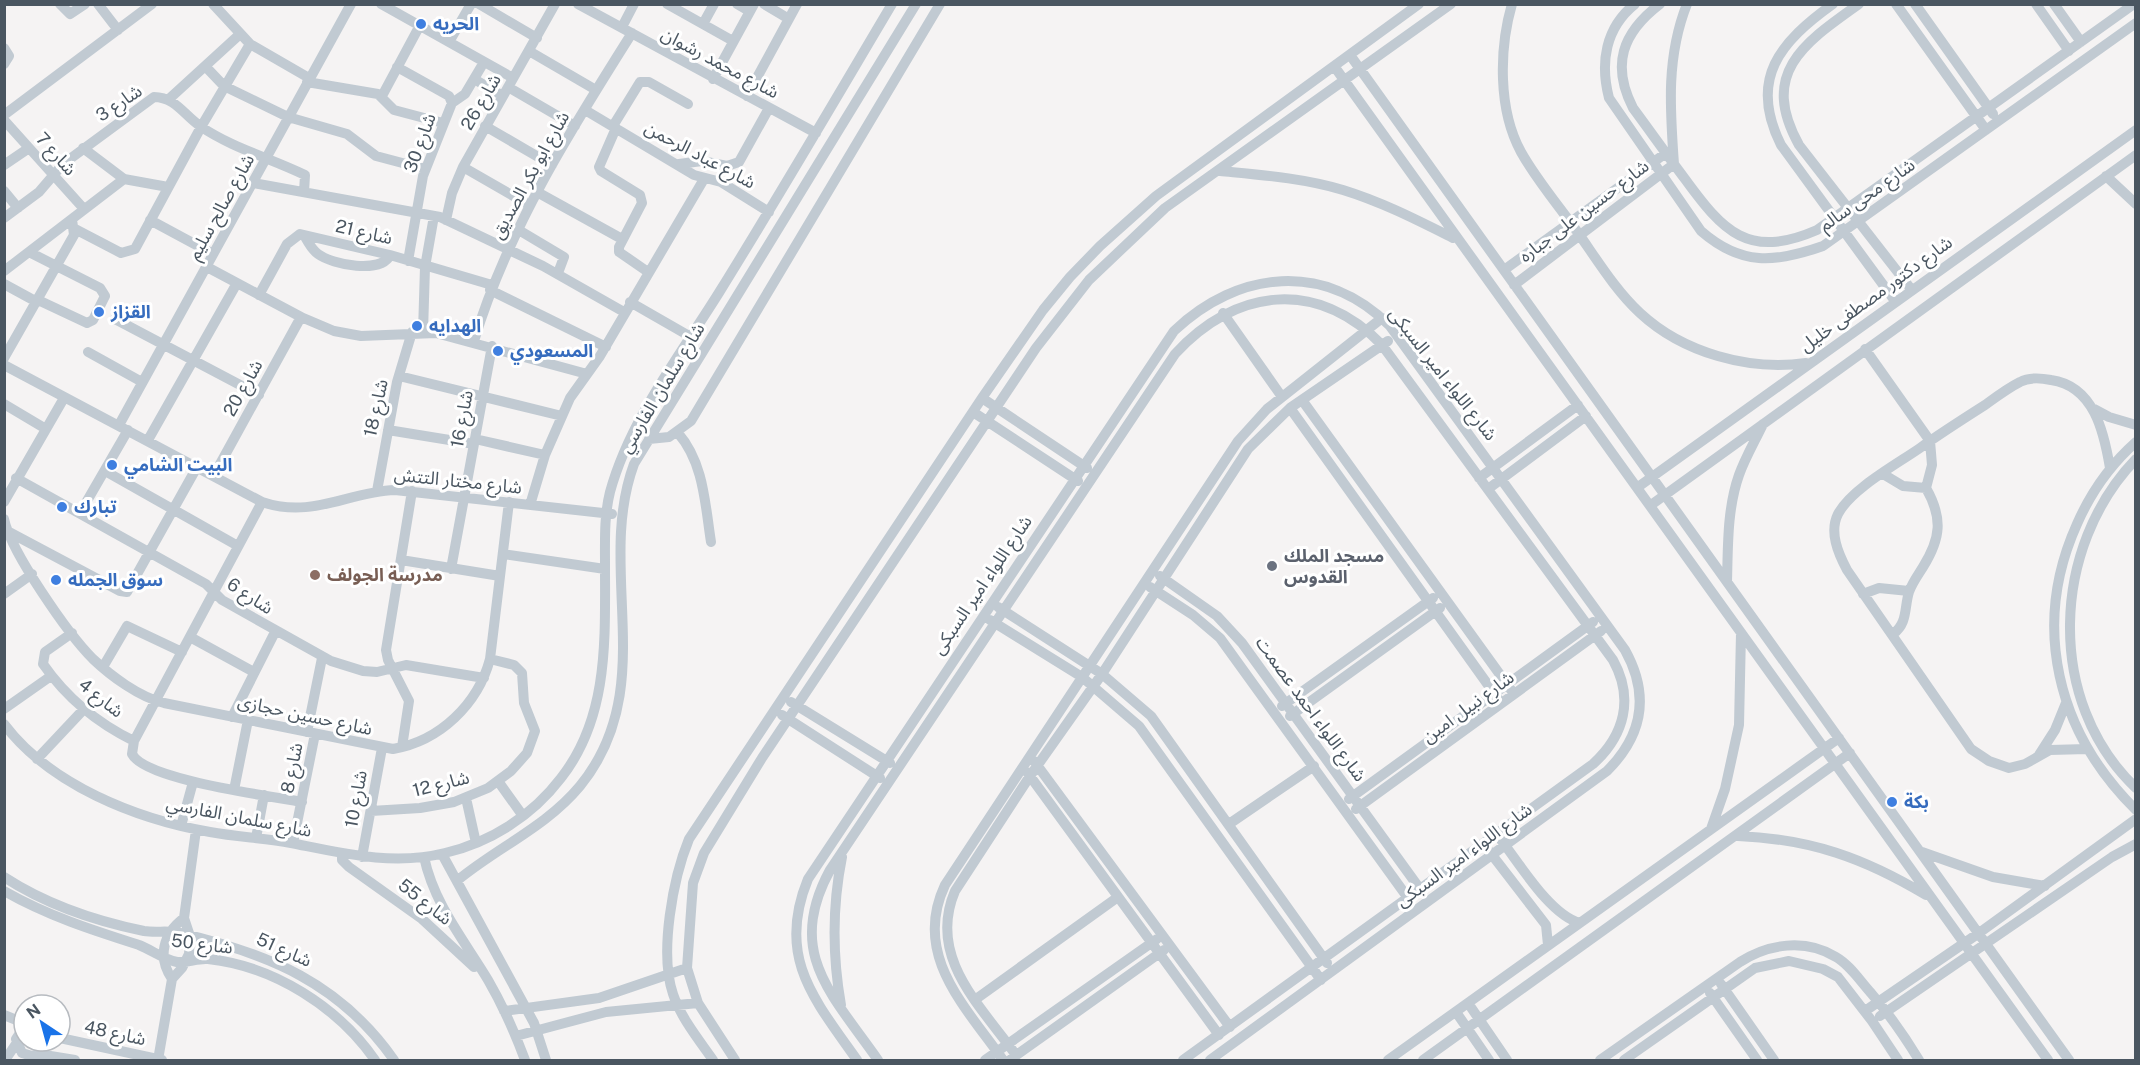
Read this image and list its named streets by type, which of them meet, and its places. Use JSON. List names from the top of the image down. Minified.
{"streets":{"street":["شارع محمد رشوان","شارع 26","شارع 3","شارع 30","شارع 7","شارع عباد الرحمن","شارع ابو بكر الصديق","شارع محى سالم","شارع صالح سليم","شارع حسين على جباره","شارع 21","شارع دكتور مصطفى خليل","شارع اللواء امير السبكى","شارع 20","شارع سلمان الفارسي","شارع 18","شارع 16","شارع مختار التتش","شارع 6","شارع 4","شارع نبيل امين","شارع اللواء احمد عصمت","شارع حسين حجازى","شارع 8","شارع 12","شارع 10","شارع 55","شارع 50","شارع 51","شارع 48"]},"crossings":[["شارع محمد رشوان","شارع ابو بكر الصديق"],["شارع محمد رشوان","شارع سلمان الفارسي"],["شارع 3","شارع 7"],["شارع 3","شارع صالح سليم"],["شارع 30","شارع 21"],["شارع عباد الرحمن","شارع ابو بكر الصديق"],["شارع عباد الرحمن","شارع سلمان الفارسي"],["شارع ابو بكر الصديق","شارع 21"],["شارع محى سالم","شارع حسين على جباره"],["شارع صالح سليم","شارع مختار التتش"],["شارع صالح سليم","شارع 6"],["شارع اللواء امير السبكى","شارع نبيل امين"],["شارع اللواء امير السبكى","شارع اللواء احمد عصمت"],["شارع 20","شارع مختار التتش"],["شارع سلمان الفارسي","شارع مختار التتش"],["شارع سلمان الفارسي","شارع 8"],["شارع سلمان الفارسي","شارع 10"],["شارع سلمان الفارسي","شارع 55"],["شارع 18","شارع مختار التتش"],["شارع 16","شارع مختار التتش"],["شارع مختار التتش","شارع حسين حجازى"],["شارع 6","شارع حسين حجازى"],["شارع 6","شارع 8"],["شارع نبيل امين","شارع اللواء احمد عصمت"],["شارع حسين حجازى","شارع 8"],["شارع حسين حجازى","شارع 12"],["شارع حسين حجازى","شارع 10"],["شارع 12","شارع 10"]],"places":["الحريه","القزاز","الهدايه","المسعودي","البيت الشامي","تبارك","مسجد الملك القدوس","مدرسة الجولف","سوق الجمله","بكة"],"north":"top left"}
